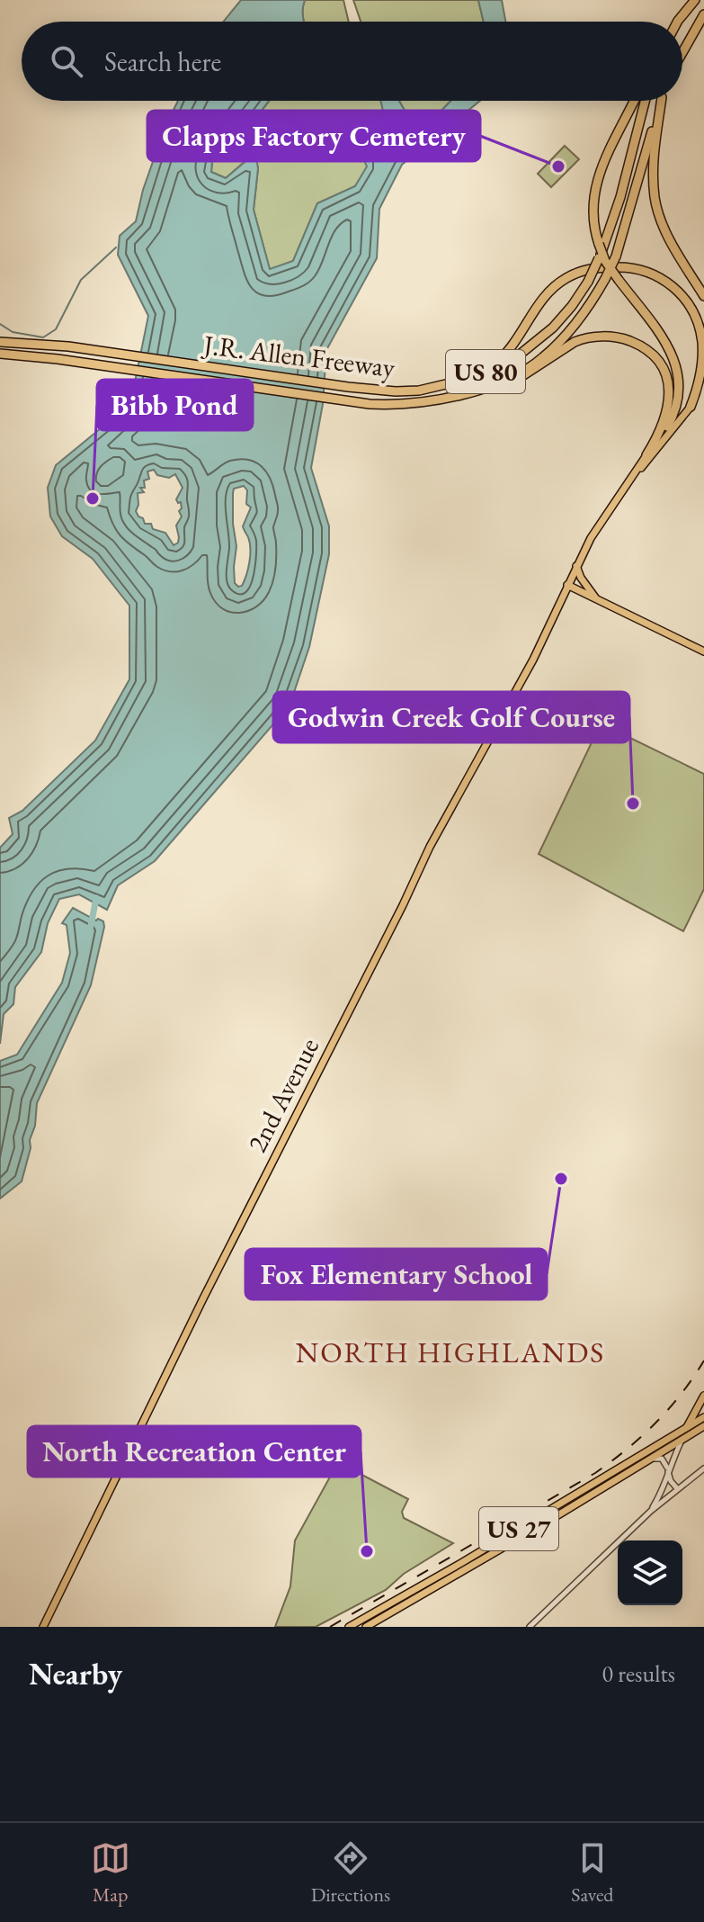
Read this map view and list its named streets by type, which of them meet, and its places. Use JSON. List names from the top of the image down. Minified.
{"streets":{"highway":["J.R. Allen Freeway","US 80"],"main road":["2nd Avenue","US 27"]},"districts":["NORTH HIGHLANDS"],"places":["Clapps Factory Cemetery","Bibb Pond","Godwin Creek Golf Course","Fox Elementary School","North Recreation Center"],"page":{"search":"Search here","heading":["Nearby","0 results"],"nav":["Map","Directions","Saved"]}}
